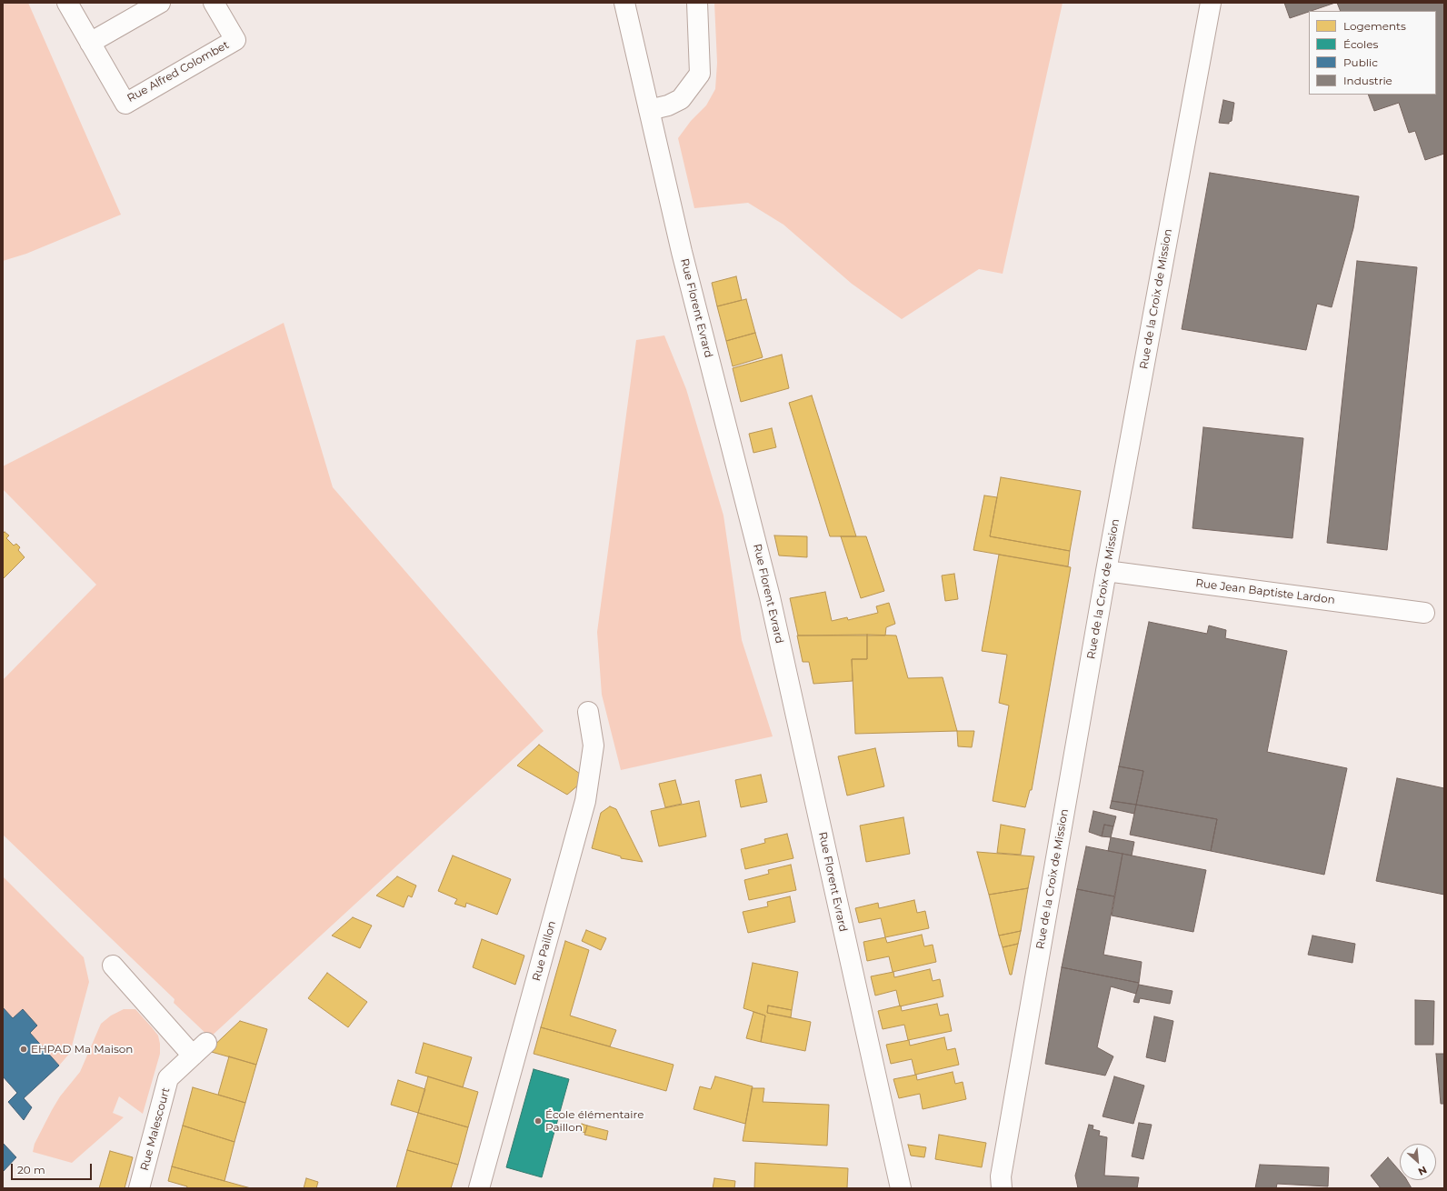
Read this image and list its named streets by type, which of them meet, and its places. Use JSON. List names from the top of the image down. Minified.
{"streets":{"street":["Rue Alfred Colombet","Rue de la Croix de Mission","Rue Florent Evrard","Rue Jean Baptiste Lardon","Rue Paillon","Rue Malescourt"]},"crossings":[["Rue de la Croix de Mission","Rue Jean Baptiste Lardon"]],"places":["EHPAD Ma Maison","École élémentaire Paillon"],"legend":["Logements","Écoles","Public","Industrie"],"scale_bar":"20 m","north":"bottom right"}
